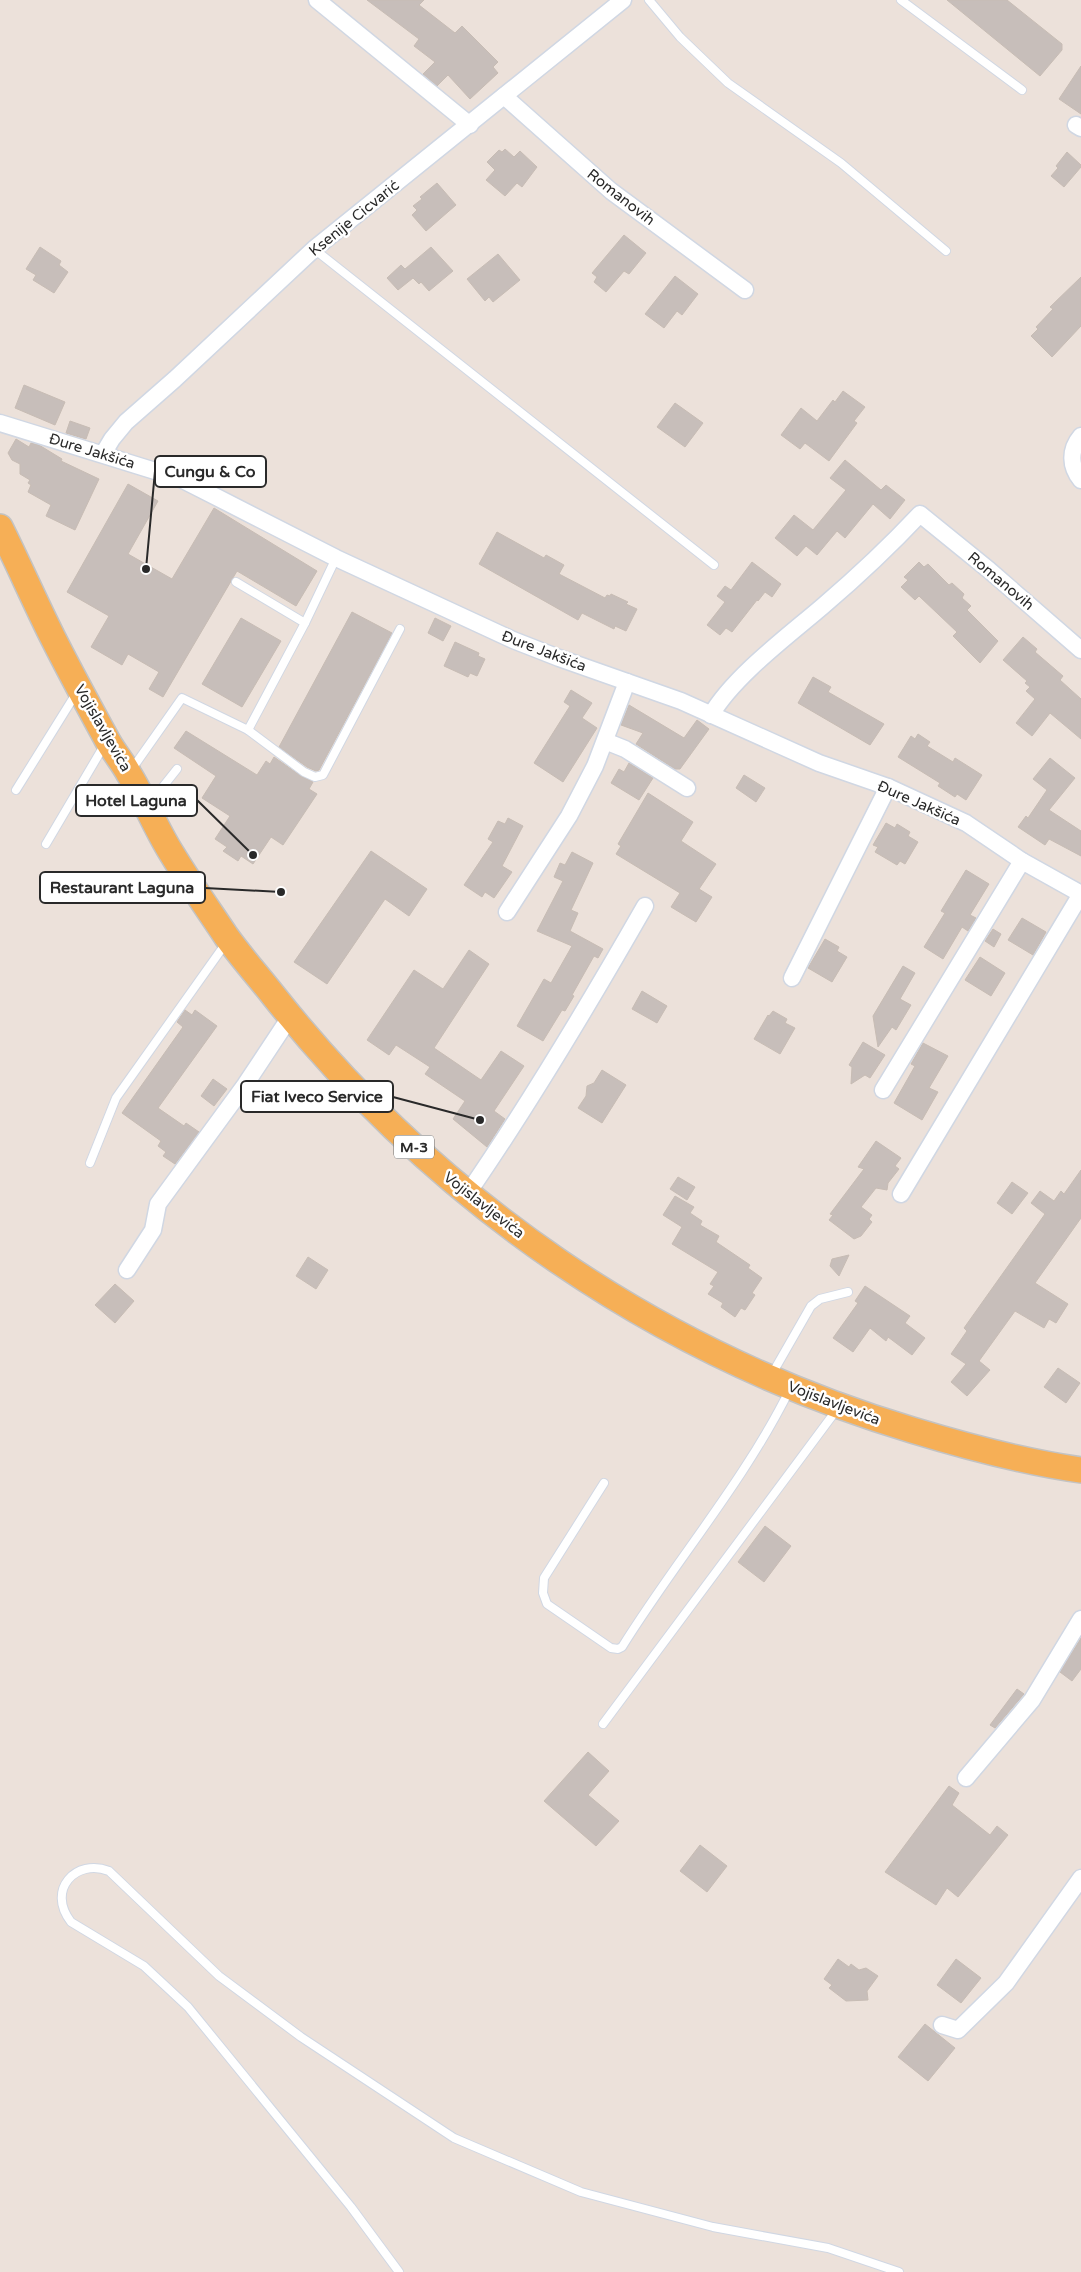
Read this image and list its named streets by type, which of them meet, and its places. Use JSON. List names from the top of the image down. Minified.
{"streets":{"main road":["Vojislavljevića","M-3"],"street":["Romanovih","Ksenije Cicvarić","Đure Jakšića"]},"crossings":[["Romanovih","Ksenije Cicvarić"],["Romanovih","Đure Jakšića"],["Ksenije Cicvarić","Đure Jakšića"]],"places":["Cungu & Co","Hotel Laguna","Restaurant Laguna","Fiat Iveco Service"]}
